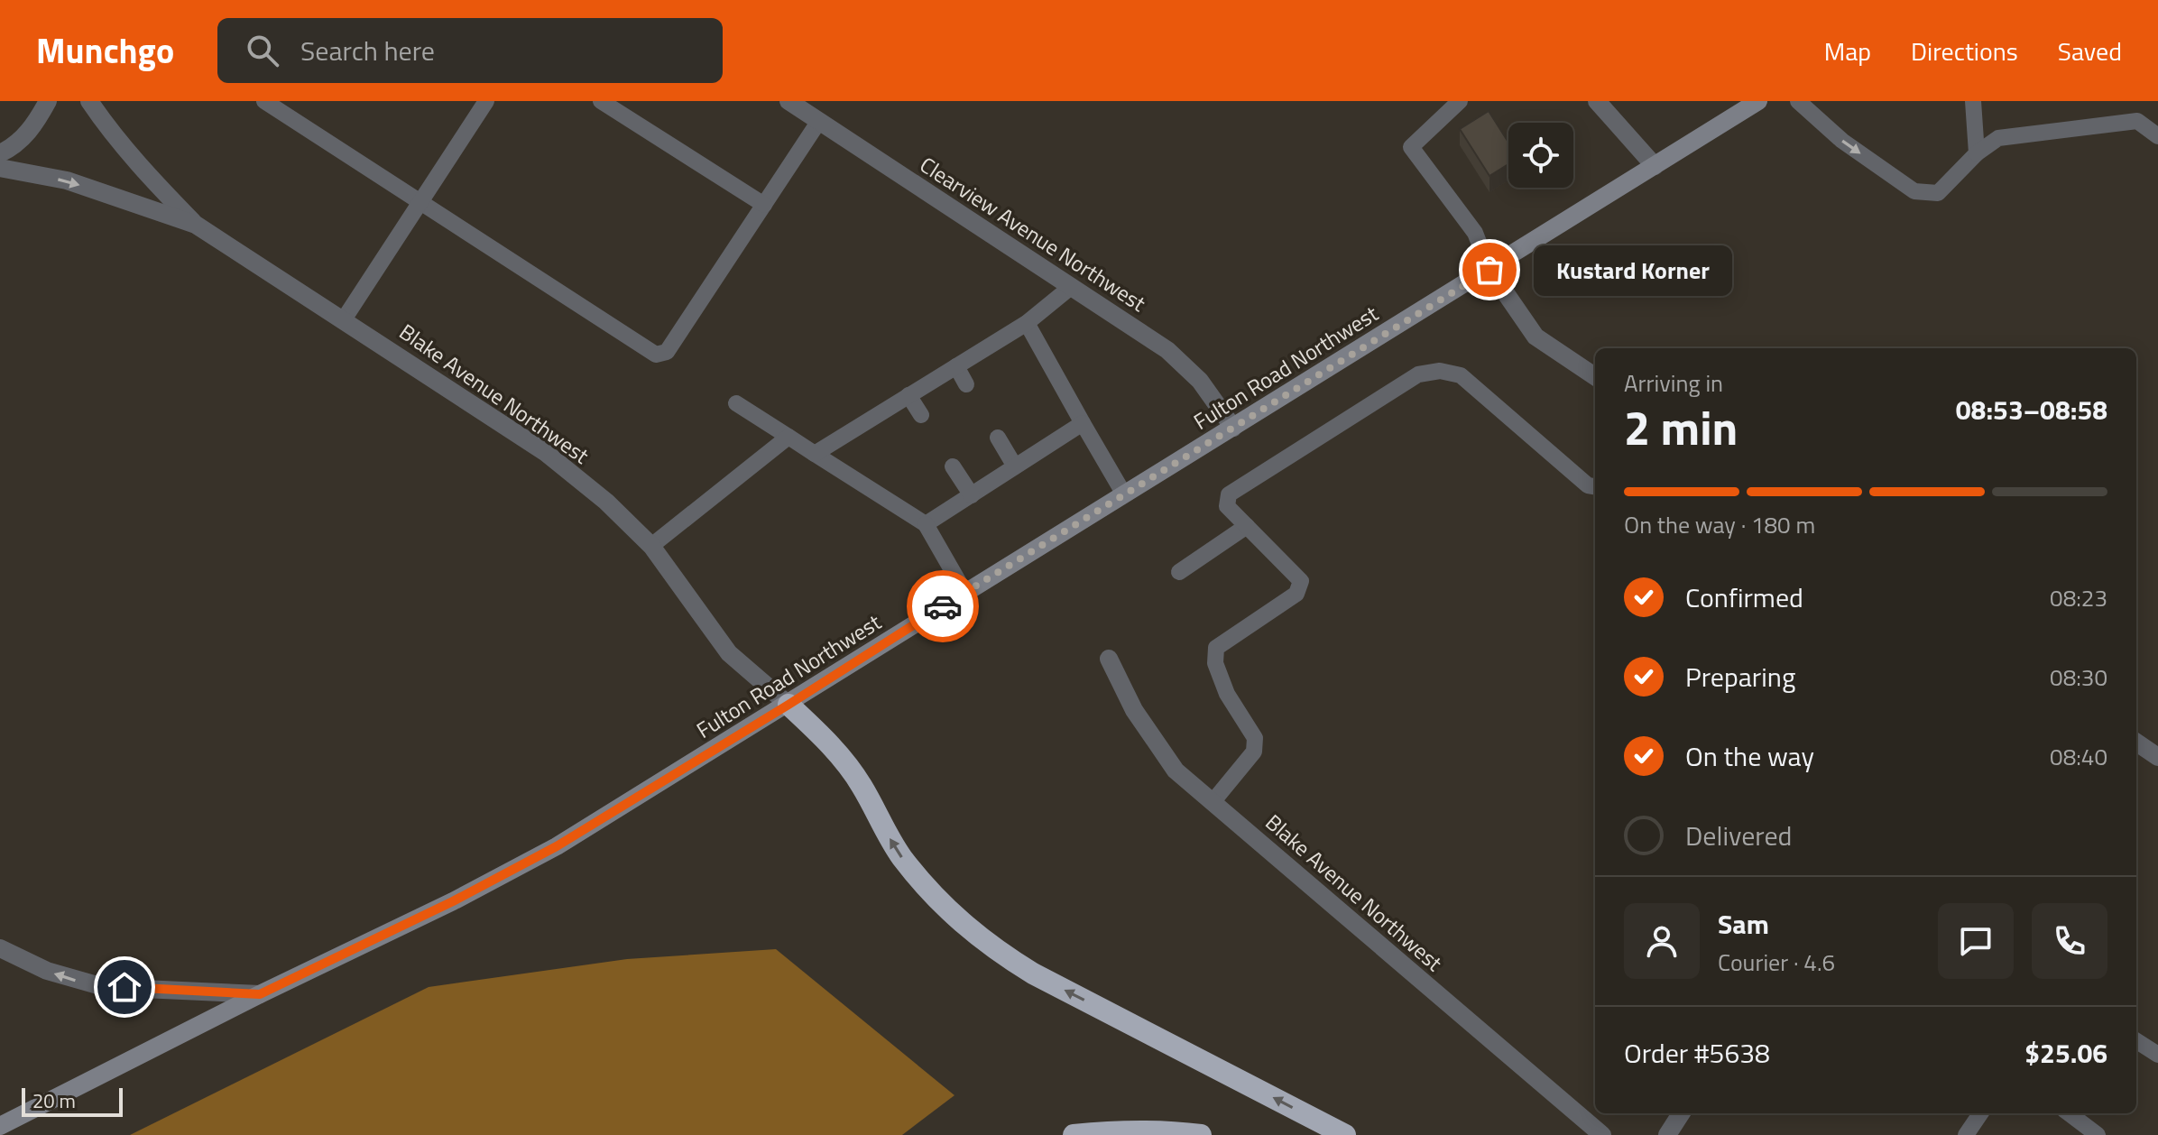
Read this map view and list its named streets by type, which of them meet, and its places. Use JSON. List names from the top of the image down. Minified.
{"streets":{"main road":["Fulton Road Northwest"],"street":["Clearview Avenue Northwest","Blake Avenue Northwest"]},"crossings":[["Clearview Avenue Northwest","Fulton Road Northwest"],["Fulton Road Northwest","Blake Avenue Northwest"]],"places":["Kustard Korner"],"scale_bar":"20 m","page":{"header":"Munchgo","search":"Search here","nav":["Map","Directions","Saved"],"bubble":"Kustard Korner","heading":["2 min","Arriving in","08:53–08:58"],"panel":["Sam","Courier · 4.6","Order #5638","$25.06"],"bar":"On the way · 180 m","list":[["Confirmed","08:23"],["Preparing","08:30"],["On the way","08:40"],"Delivered"],"scale":"20 m"}}
